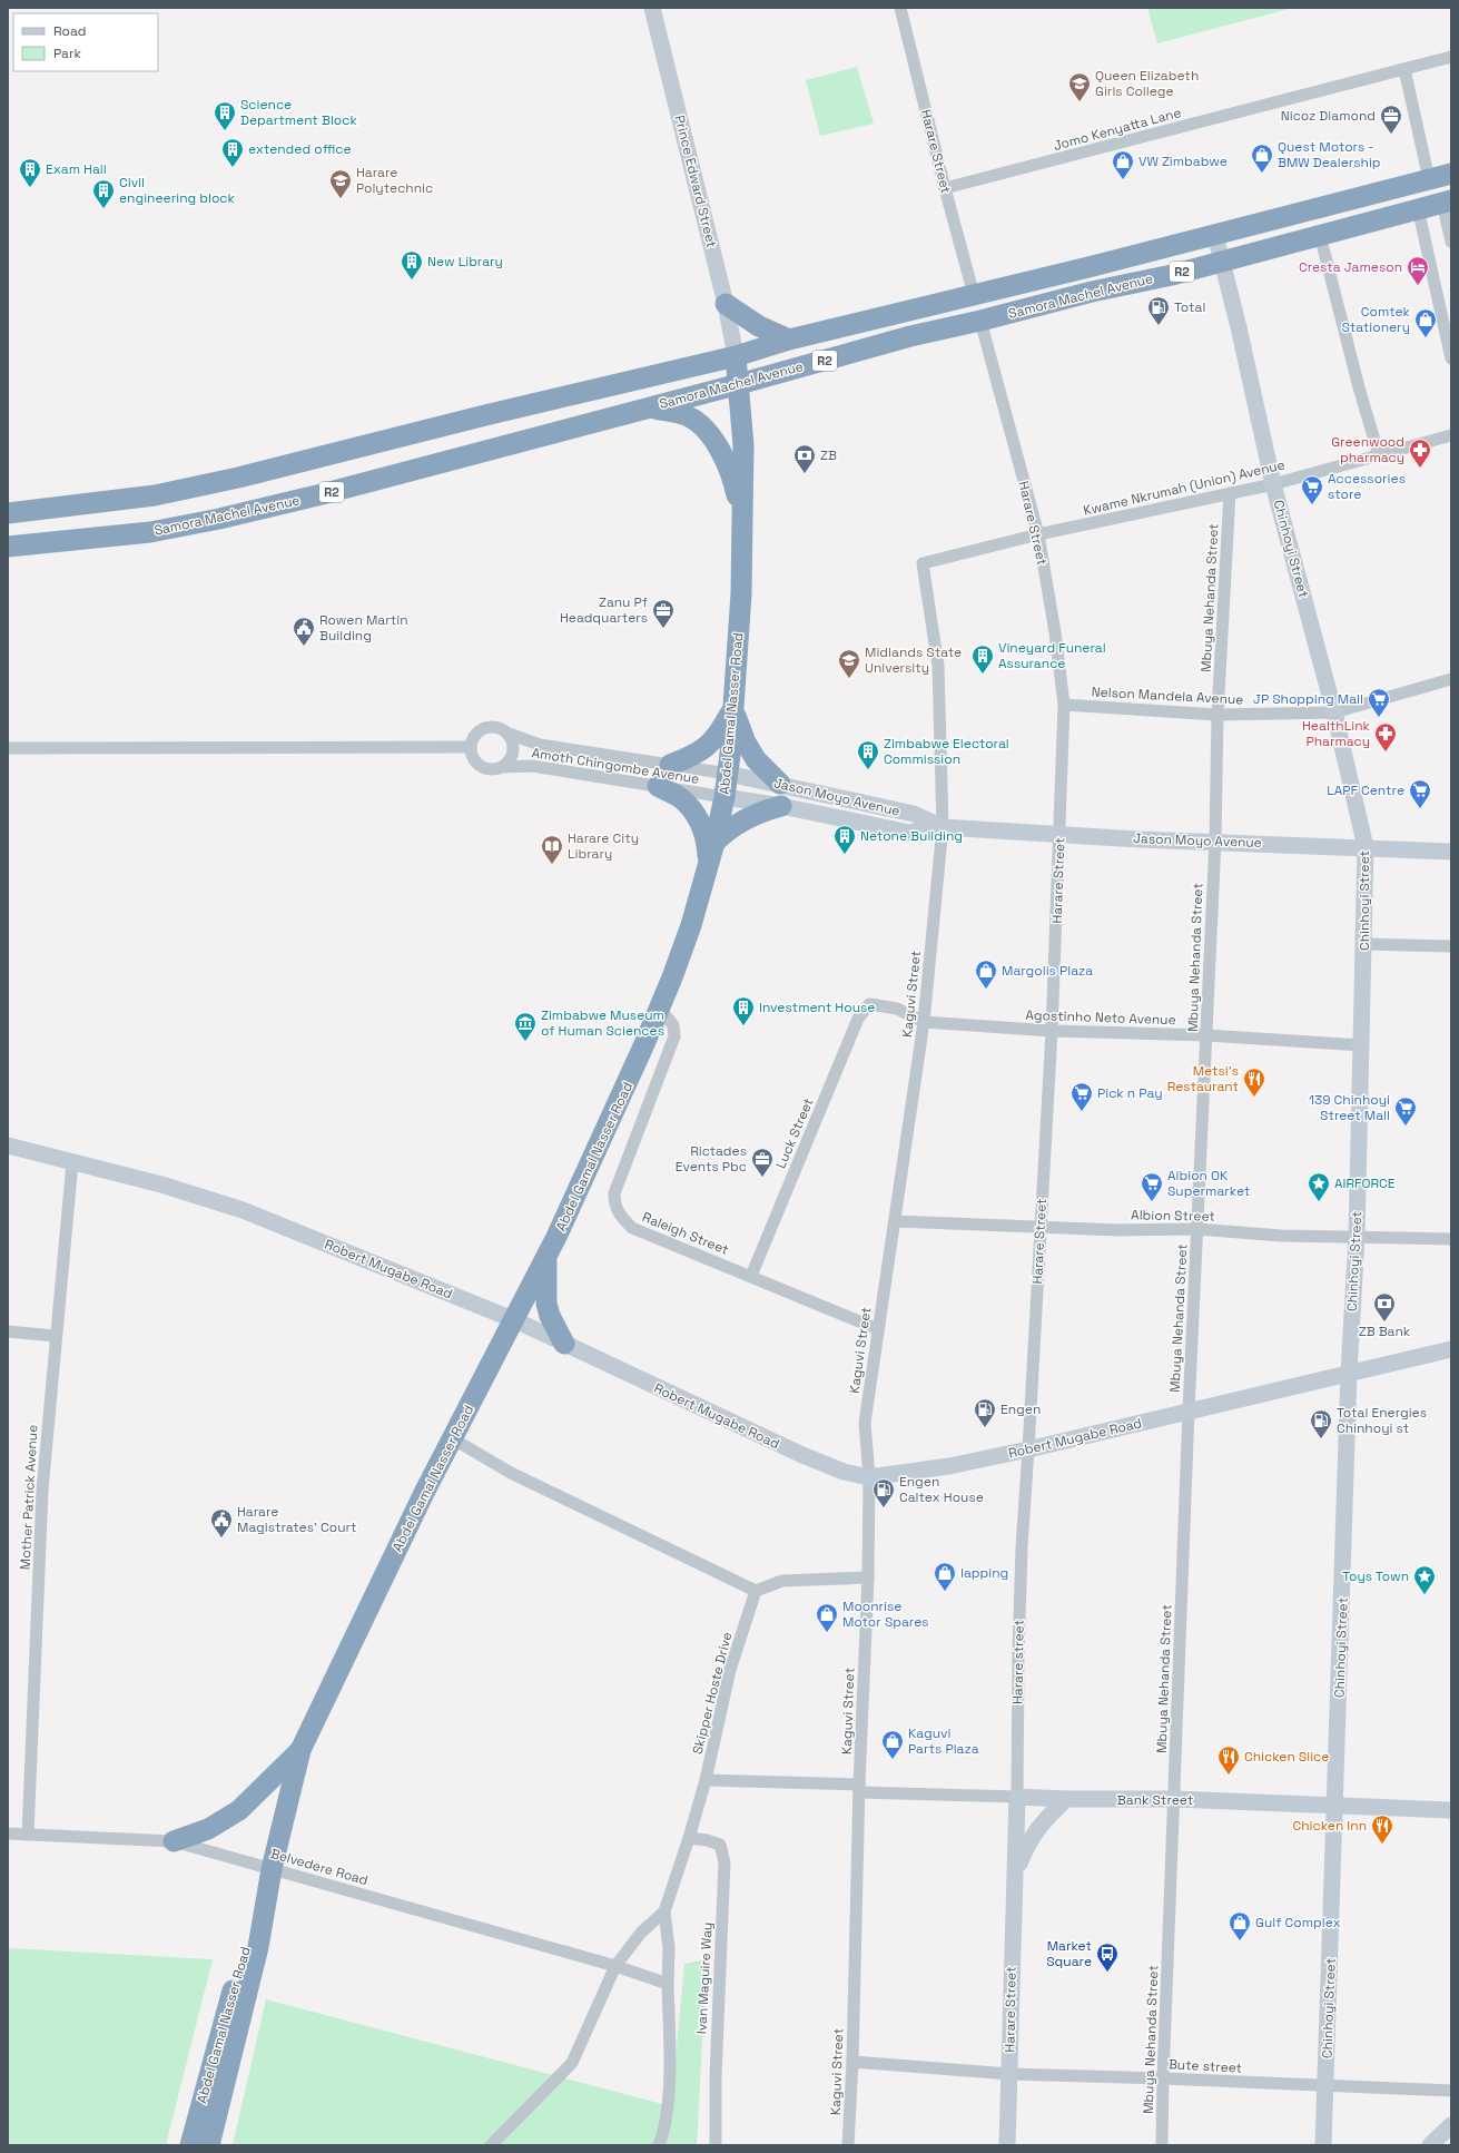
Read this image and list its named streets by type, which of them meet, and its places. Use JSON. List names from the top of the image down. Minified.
{"streets":{"highway":["R2","Samora Machel Avenue","Abdel Gamal Nasser Road"],"street":["Jomo Kenyatta Lane","Harare Street","Prince Edward Street","Kwame Nkrumah (Union) Avenue","Chinhoyi Street","Mbuya Nehanda Street","Nelson Mandela Avenue","Amoth Chingombe Avenue","Jason Moyo Avenue","Kaguvi Street","Agostinho Neto Avenue","Luck Street","Albion Street","Raleigh Street","Robert Mugabe Road","Mother Patrick Avenue","Harare street","Skipper Hoste Drive","Bank Street","Belvedere Road","Ivan Maguire Way","Bute street"]},"crossings":[["Jomo Kenyatta Lane","Harare Street"],["Harare Street","Samora Machel Avenue"],["Harare Street","Kwame Nkrumah (Union) Avenue"],["Harare Street","Nelson Mandela Avenue"],["Harare Street","Jason Moyo Avenue"],["Harare Street","Agostinho Neto Avenue"],["Harare Street","Albion Street"],["Harare Street","Robert Mugabe Road"],["Harare Street","Harare street"],["Harare Street","Bute street"],["Prince Edward Street","Samora Machel Avenue"],["Prince Edward Street","Abdel Gamal Nasser Road"],["Samora Machel Avenue","Chinhoyi Street"],["Samora Machel Avenue","Abdel Gamal Nasser Road"],["Kwame Nkrumah (Union) Avenue","Chinhoyi Street"],["Kwame Nkrumah (Union) Avenue","Mbuya Nehanda Street"],["Kwame Nkrumah (Union) Avenue","Kaguvi Street"],["Chinhoyi Street","Nelson Mandela Avenue"],["Chinhoyi Street","Jason Moyo Avenue"],["Chinhoyi Street","Agostinho Neto Avenue"],["Chinhoyi Street","Albion Street"],["Chinhoyi Street","Robert Mugabe Road"],["Chinhoyi Street","Bank Street"],["Chinhoyi Street","Bute street"],["Mbuya Nehanda Street","Nelson Mandela Avenue"],["Mbuya Nehanda Street","Jason Moyo Avenue"],["Mbuya Nehanda Street","Agostinho Neto Avenue"],["Mbuya Nehanda Street","Albion Street"],["Mbuya Nehanda Street","Robert Mugabe Road"],["Mbuya Nehanda Street","Bank Street"],["Mbuya Nehanda Street","Bute street"],["Abdel Gamal Nasser Road","Amoth Chingombe Avenue"],["Abdel Gamal Nasser Road","Jason Moyo Avenue"],["Abdel Gamal Nasser Road","Raleigh Street"],["Abdel Gamal Nasser Road","Robert Mugabe Road"],["Abdel Gamal Nasser Road","Belvedere Road"],["Amoth Chingombe Avenue","Jason Moyo Avenue"],["Jason Moyo Avenue","Kaguvi Street"],["Kaguvi Street","Agostinho Neto Avenue"],["Kaguvi Street","Albion Street"],["Kaguvi Street","Raleigh Street"],["Kaguvi Street","Robert Mugabe Road"],["Kaguvi Street","Bank Street"],["Kaguvi Street","Bute street"],["Agostinho Neto Avenue","Luck Street"],["Luck Street","Raleigh Street"],["Robert Mugabe Road","Mother Patrick Avenue"],["Robert Mugabe Road","Harare street"],["Mother Patrick Avenue","Belvedere Road"],["Harare street","Bank Street"],["Skipper Hoste Drive","Bank Street"],["Skipper Hoste Drive","Belvedere Road"],["Skipper Hoste Drive","Ivan Maguire Way"]],"places":{"school or university":["Queen Elizabeth Girls College","Harare Polytechnic","Midlands State University"],"building":["Science Department Block","extended office","Exam Hall","Civil engineering block","New Library","Vineyard Funeral Assurance","Zimbabwe Electoral Commission","Netone Building","Investment House"],"office":["Nicoz Diamond","Zanu Pf Headquarters","Rictades Events Pbc"],"shop":["Quest Motors - BMW Dealership","VW Zimbabwe","Comtek Stationery","Margolis Plaza","lapping","Moonrise Motor Spares","Kaguvi Parts Plaza","Gulf Complex"],"hotel":["Cresta Jameson"],"fuel station":["Total","Engen","Total Energies Chinhoyi st","Engen Caltex House"],"pharmacy":["Greenwood pharmacy","HealthLink Pharmacy"],"bank":["ZB","ZB Bank"],"supermarket":["Accessories store","JP Shopping Mall","LAPF Centre","Pick n Pay","139 Chinhoyi Street Mall","Albion OK Supermarket"],"public building":["Rowen Martin Building","Harare Magistrates’ Court"],"library":["Harare City Library"],"museum":["Zimbabwe Museum of Human Sciences"],"restaurant":["Metsi’s Restaurant","Chicken Slice","Chicken Inn"],"place":["AIRFORCE","Toys Town"],"bus stop":["Market Square"]},"legend":["Road","Park"]}
